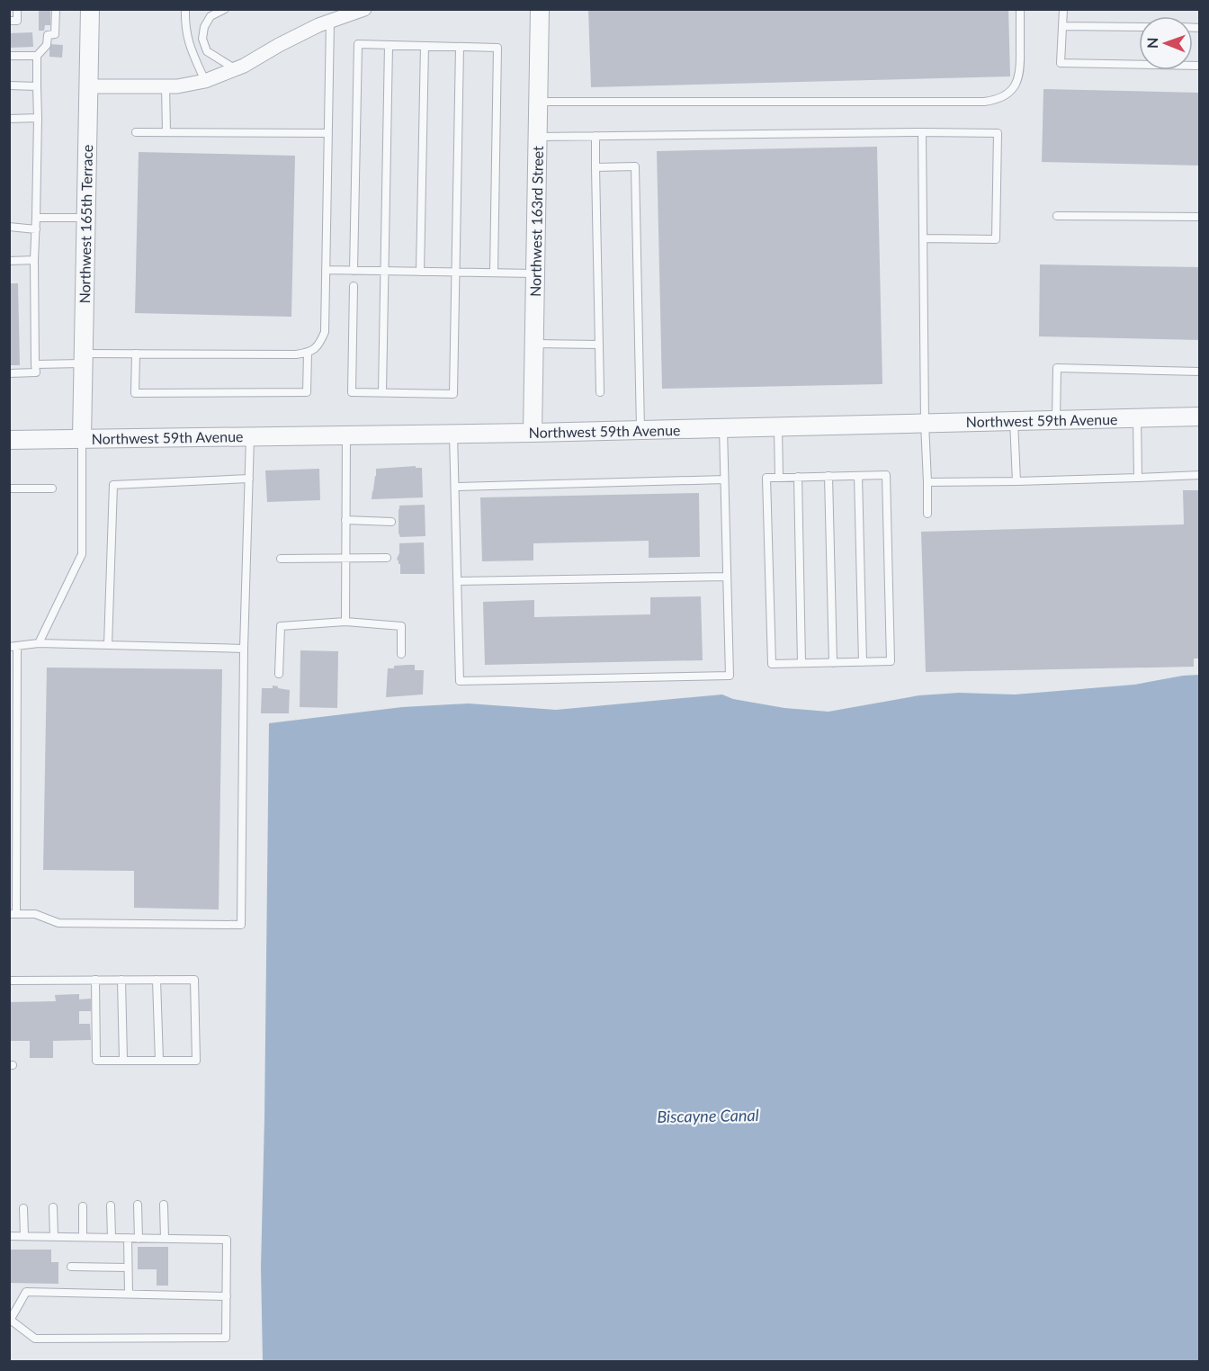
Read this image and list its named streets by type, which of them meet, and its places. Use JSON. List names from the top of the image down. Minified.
{"streets":{"street":["Northwest 163rd Street","Northwest 165th Terrace","Northwest 59th Avenue"]},"crossings":[["Northwest 163rd Street","Northwest 59th Avenue"],["Northwest 165th Terrace","Northwest 59th Avenue"]],"water":["Biscayne Canal"],"north":"left"}
